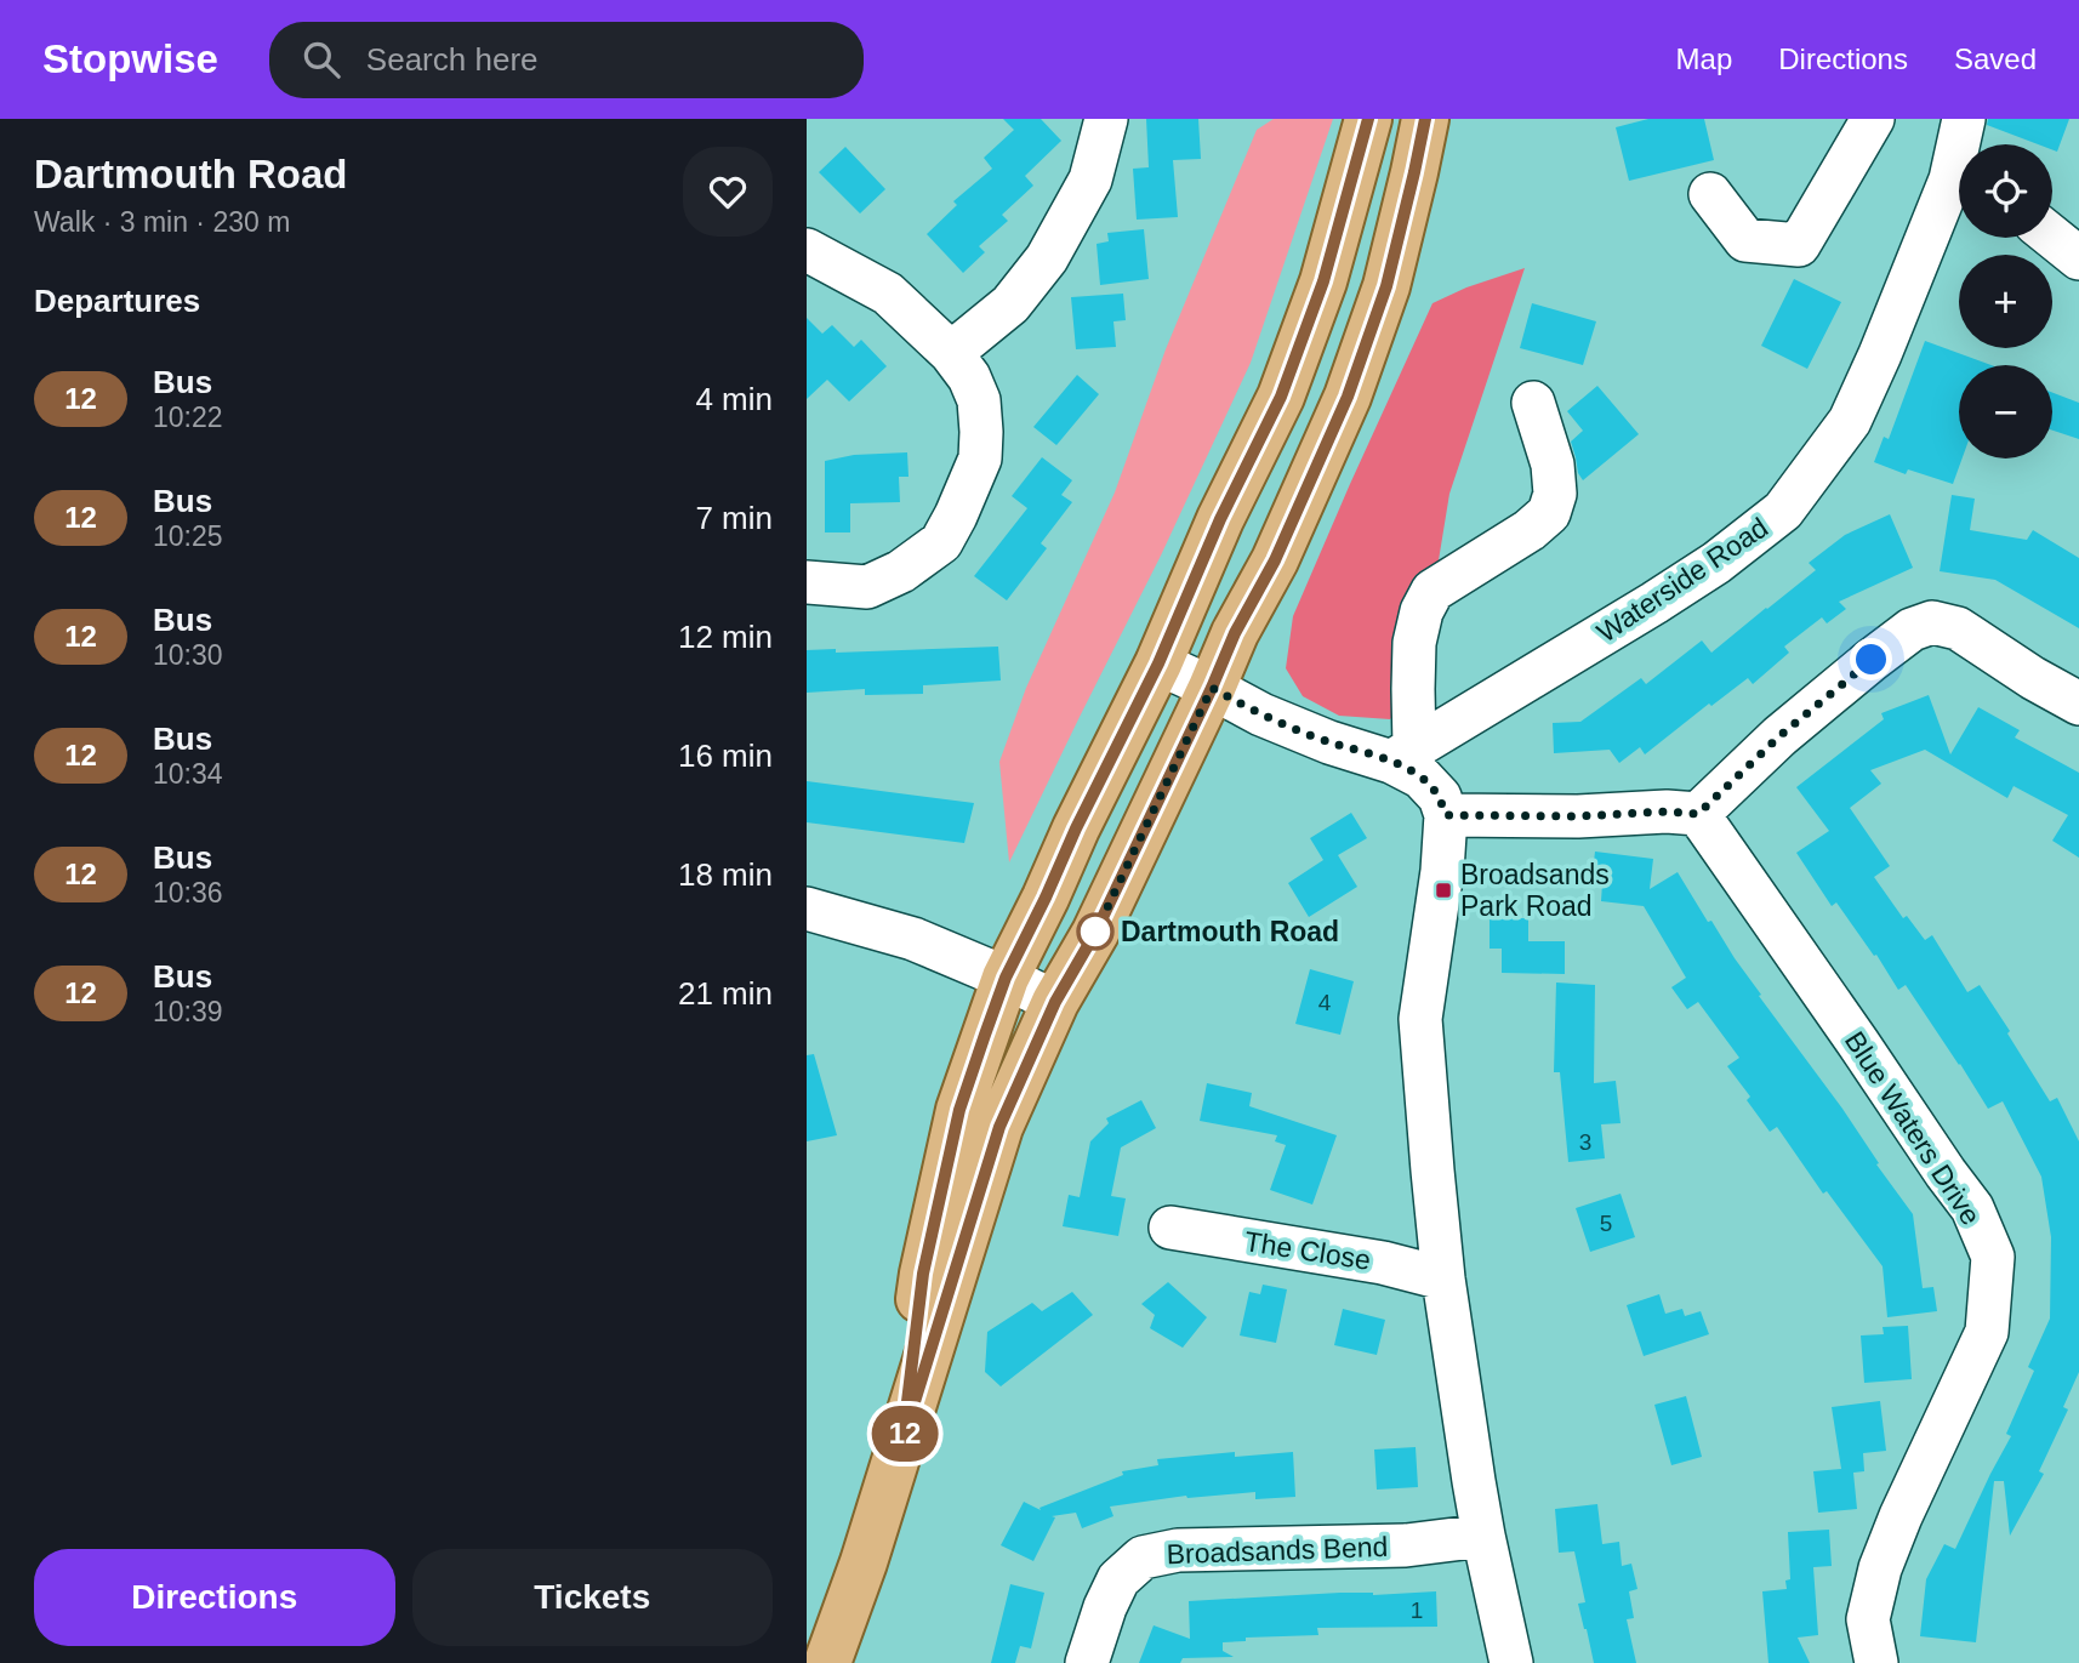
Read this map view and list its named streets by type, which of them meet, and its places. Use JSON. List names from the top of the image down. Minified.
{"streets":{"street":["Waterside Road","Blue Waters Drive","The Close","Broadsands Bend"]},"places":{"transit":["Broadsands Park Road"],"other":["Dartmouth Road"]},"lines":["bus line 12"],"house_numbers":["4","3","5","1"],"page":{"header":"Stopwise","search":"Search here","nav":["Map","Directions","Saved"],"heading":[["Dartmouth Road","Walk · 3 min · 230 m"],"Departures"],"on_map":"12","map_buttons":["+","−"],"list":[{"mark":"12","name":"Bus","note":"10:22","value":"4 min"},{"mark":"12","name":"Bus","note":"10:25","value":"7 min"},{"mark":"12","name":"Bus","note":"10:30","value":"12 min"},{"mark":"12","name":"Bus","note":"10:34","value":"16 min"},{"mark":"12","name":"Bus","note":"10:36","value":"18 min"},{"mark":"12","name":"Bus","note":"10:39","value":"21 min"}],"buttons":["Directions","Tickets"]}}
